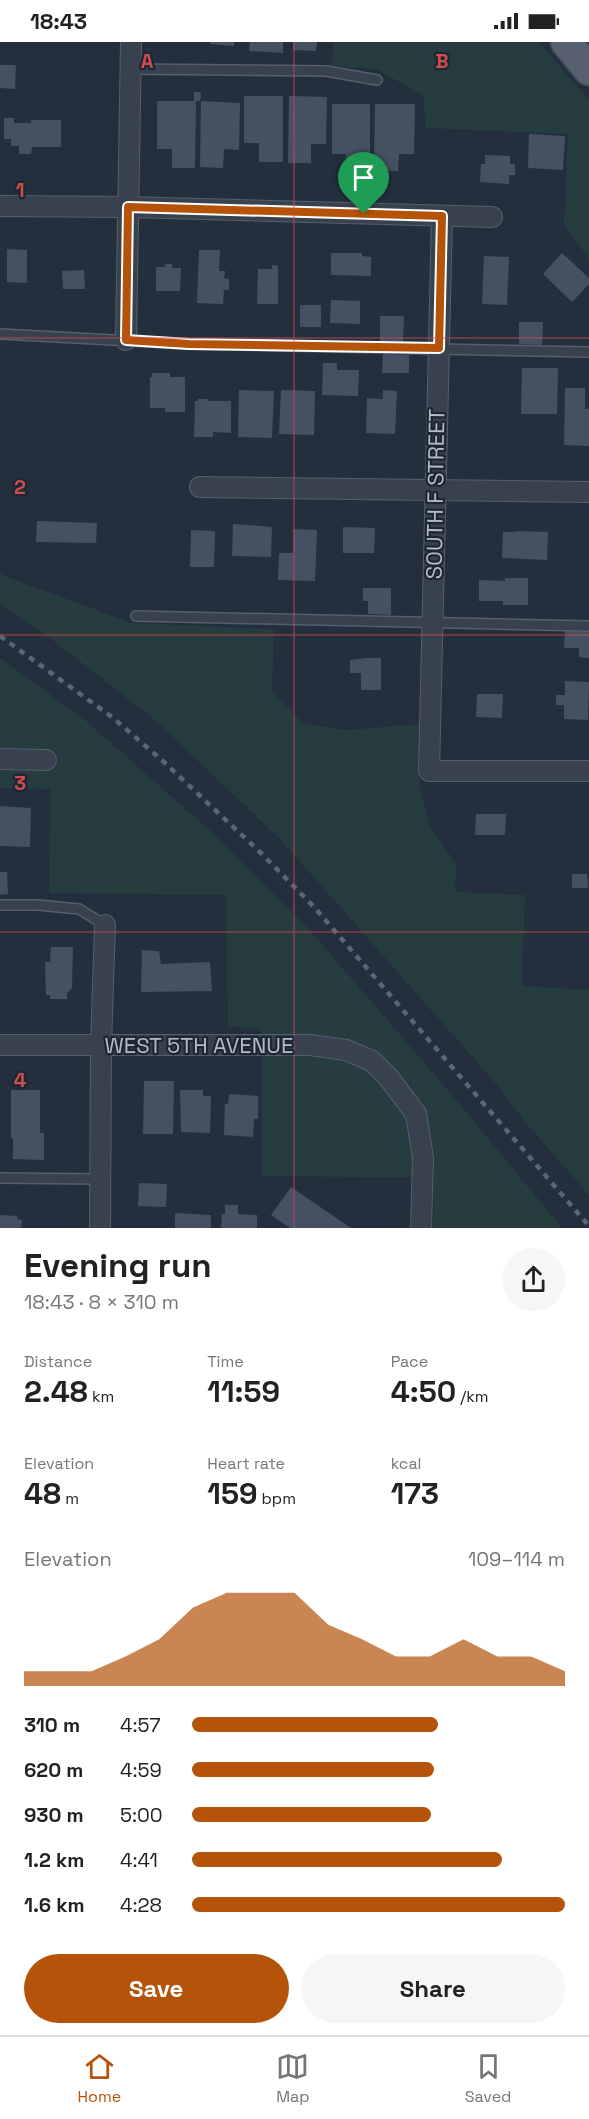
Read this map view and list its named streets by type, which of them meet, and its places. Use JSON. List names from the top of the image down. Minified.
{"streets":{"street":["SOUTH F STREET","WEST 5TH AVENUE"]},"page":{"status":"18:43","heading":["Evening run","18:43 · 8 × 310 m"],"stats":[["Distance","2.48 km"],["Time","11:59"],["Pace","4:50 /km"],["Elevation","48 m"],["Heart rate","159 bpm"],["kcal","173"]],"chart":["Elevation","109–114 m"],"list":[{"name":"310 m","note":"4:57"},{"name":"620 m","note":"4:59"},{"name":"930 m","note":"5:00"},{"name":"1.2 km","note":"4:41"},{"name":"1.6 km","note":"4:28"}],"buttons":["Save","Share"],"tabs":["Home","Map","Saved"]},"grid":{"columns":["A","B"],"rows":["1","2","3","4"]}}
